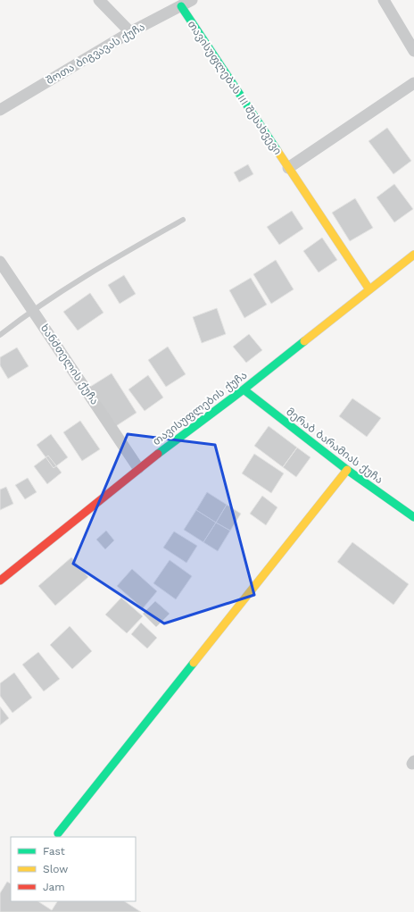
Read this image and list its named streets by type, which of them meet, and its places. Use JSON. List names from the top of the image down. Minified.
{"streets":{"street":["შოთა ბიგვავას ქუჩა","თავისუფლებას III შესახვევი","ხანძთელის ქუჩა","თავისუფლების ქუჩა","მერაბ ბარამიას ქუჩა"]},"crossings":[["შოთა ბიგვავას ქუჩა","თავისუფლებას III შესახვევი"],["თავისუფლებას III შესახვევი","თავისუფლების ქუჩა"],["ხანძთელის ქუჩა","თავისუფლების ქუჩა"],["თავისუფლების ქუჩა","მერაბ ბარამიას ქუჩა"]],"legend":["Fast","Slow","Jam"]}
